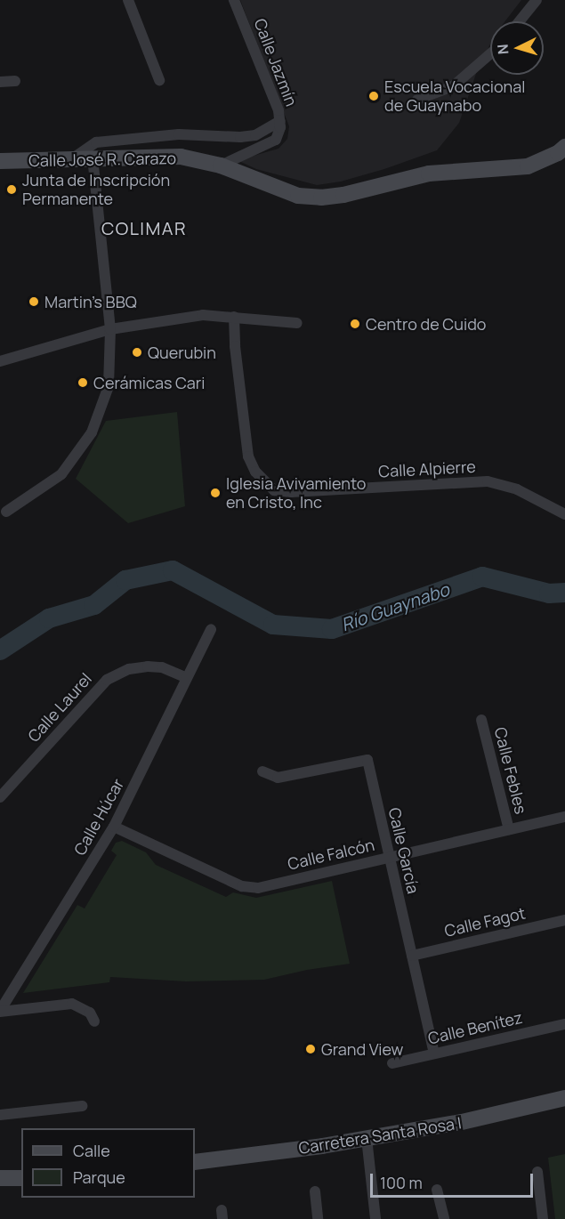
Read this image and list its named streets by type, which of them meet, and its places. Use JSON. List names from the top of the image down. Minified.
{"streets":{"street":["Calle Jazmín","Calle José R. Carazo","Calle Alpierre","Calle Laurel","Calle Febles","Calle Húcar","Calle García","Calle Falcón","Calle Fagot","Calle Benítez","Carretera Santa Rosa I"]},"crossings":[["Calle Jazmín","Calle José R. Carazo"],["Calle Laurel","Calle Húcar"],["Calle Febles","Calle Falcón"],["Calle Húcar","Calle Falcón"],["Calle García","Calle Falcón"],["Calle García","Calle Fagot"],["Calle García","Calle Benítez"]],"districts":["COLIMAR"],"water":["Río Guaynabo"],"places":["Escuela Vocacional de Guaynabo","Junta de Inscripción Permanente","Martin's BBQ","Centro de Cuido","Querubin","Cerámicas Cari","Iglesia Avivamiento en Cristo, Inc","Grand View"],"legend":["Calle","Parque"],"scale_bar":"100 m","north":"left"}
